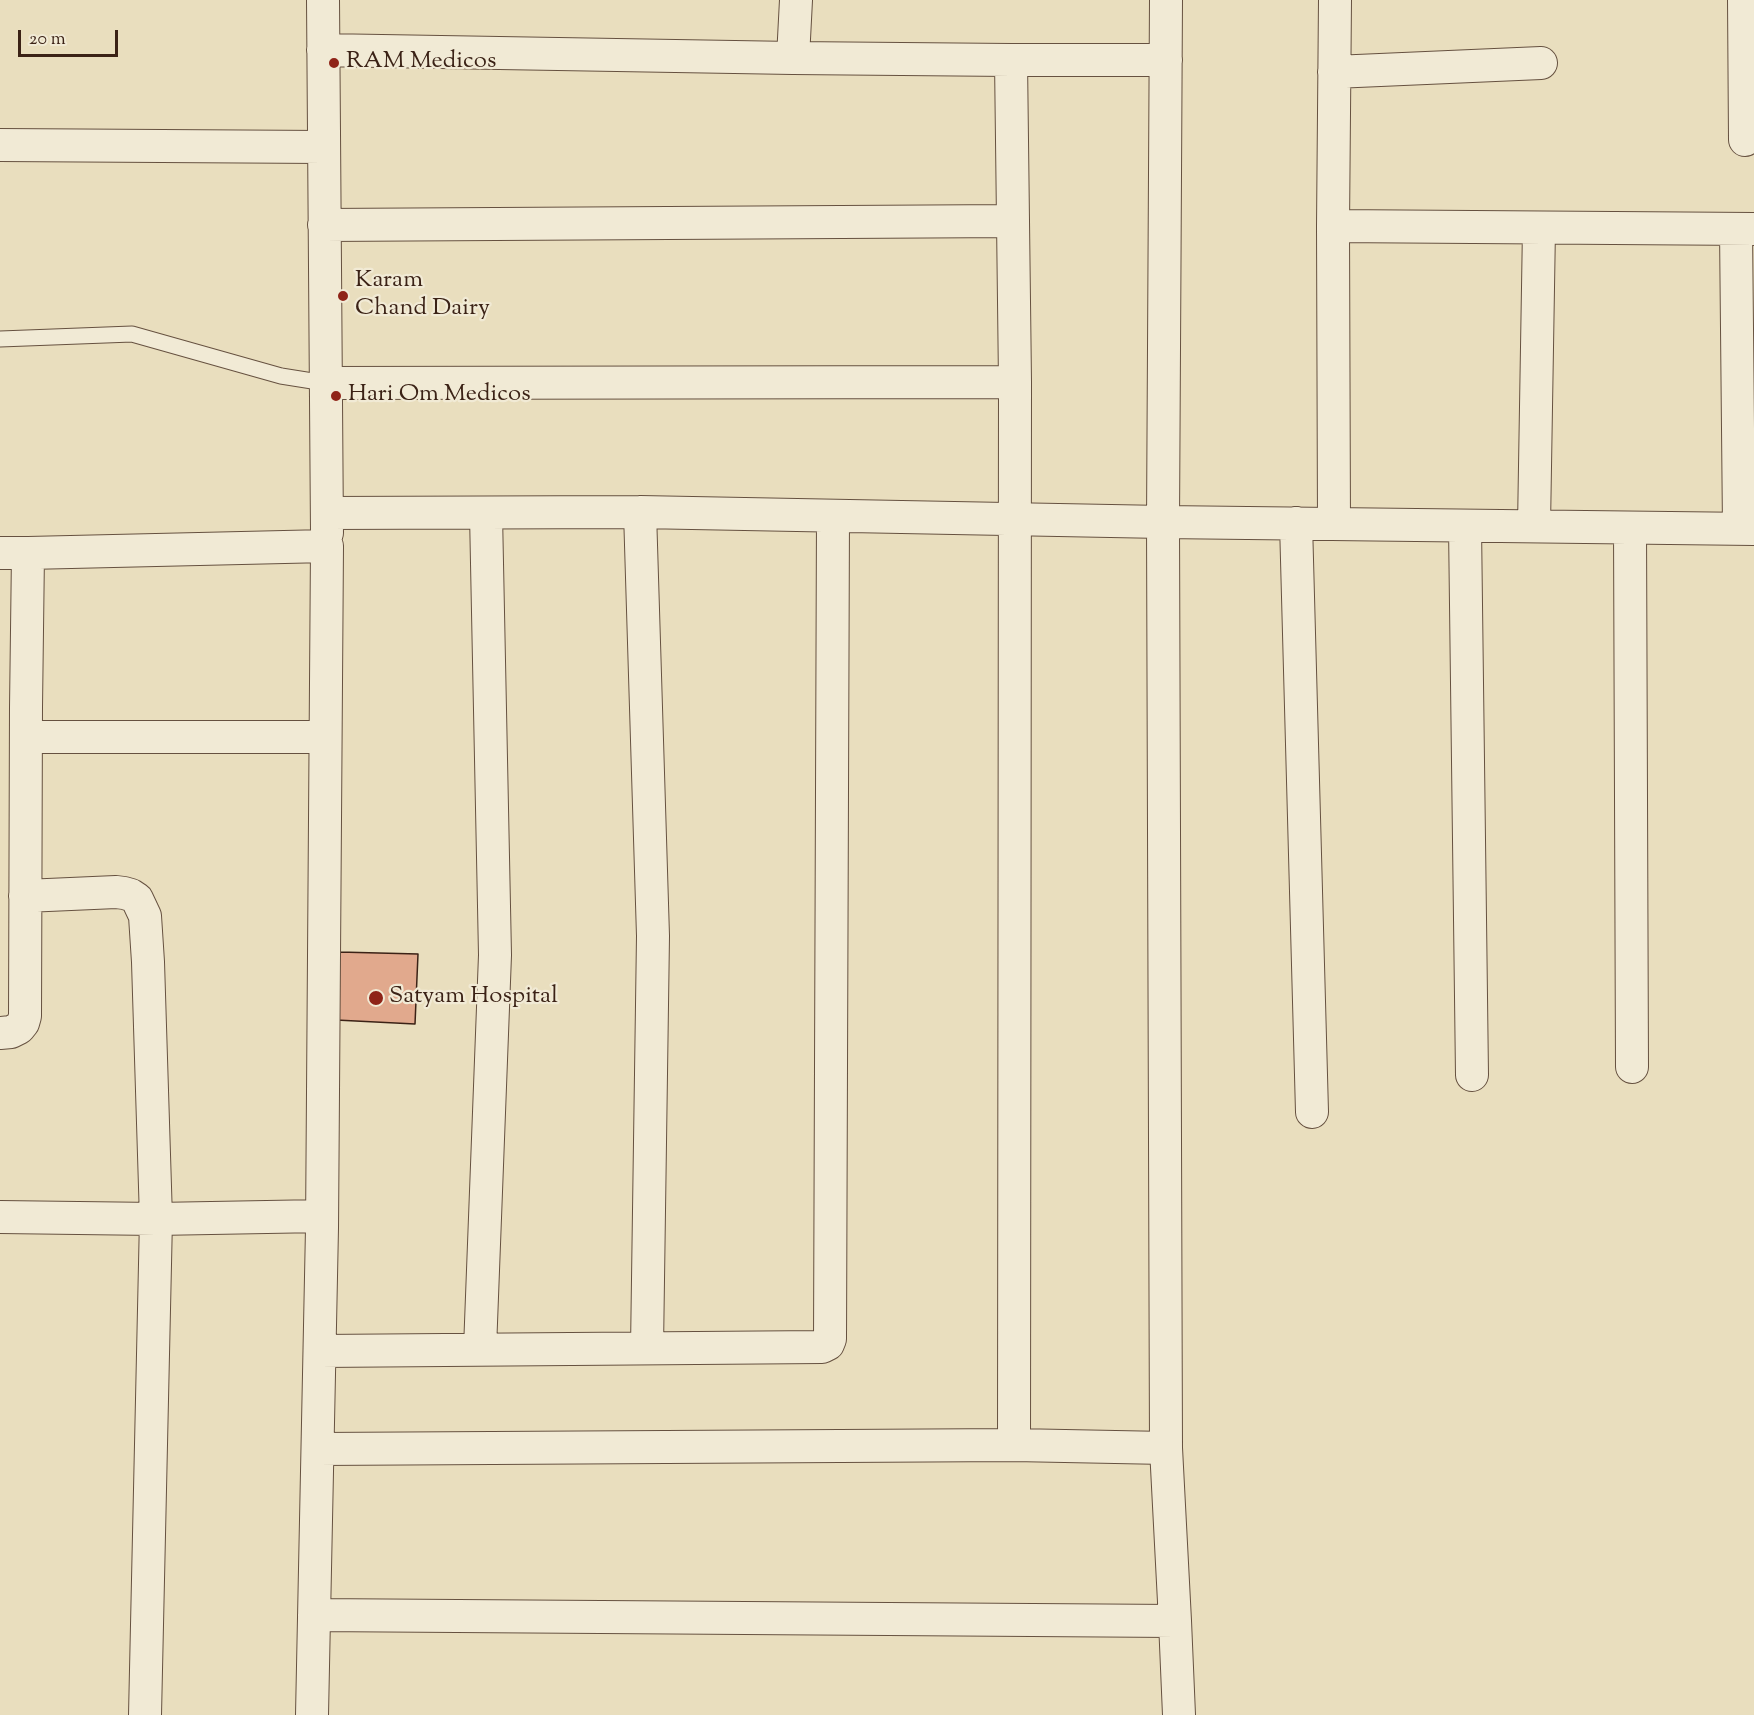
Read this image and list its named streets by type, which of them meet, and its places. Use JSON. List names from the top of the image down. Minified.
{"places":["RAM Medicos","Karam Chand Dairy","Hari Om Medicos","Satyam Hospital"],"scale_bar":"20 m"}
